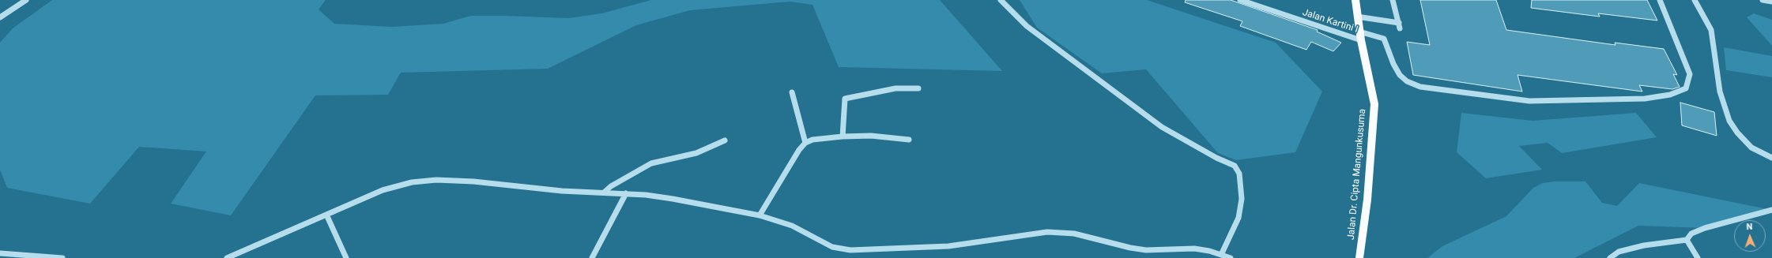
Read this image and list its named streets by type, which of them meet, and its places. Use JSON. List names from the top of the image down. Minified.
{"streets":{"main road":["Jalan Dr. Cipta Mangunkusuma"],"street":["Jalan Kartini I"]},"crossings":[["Jalan Kartini I","Jalan Dr. Cipta Mangunkusuma"]],"north":"top"}
